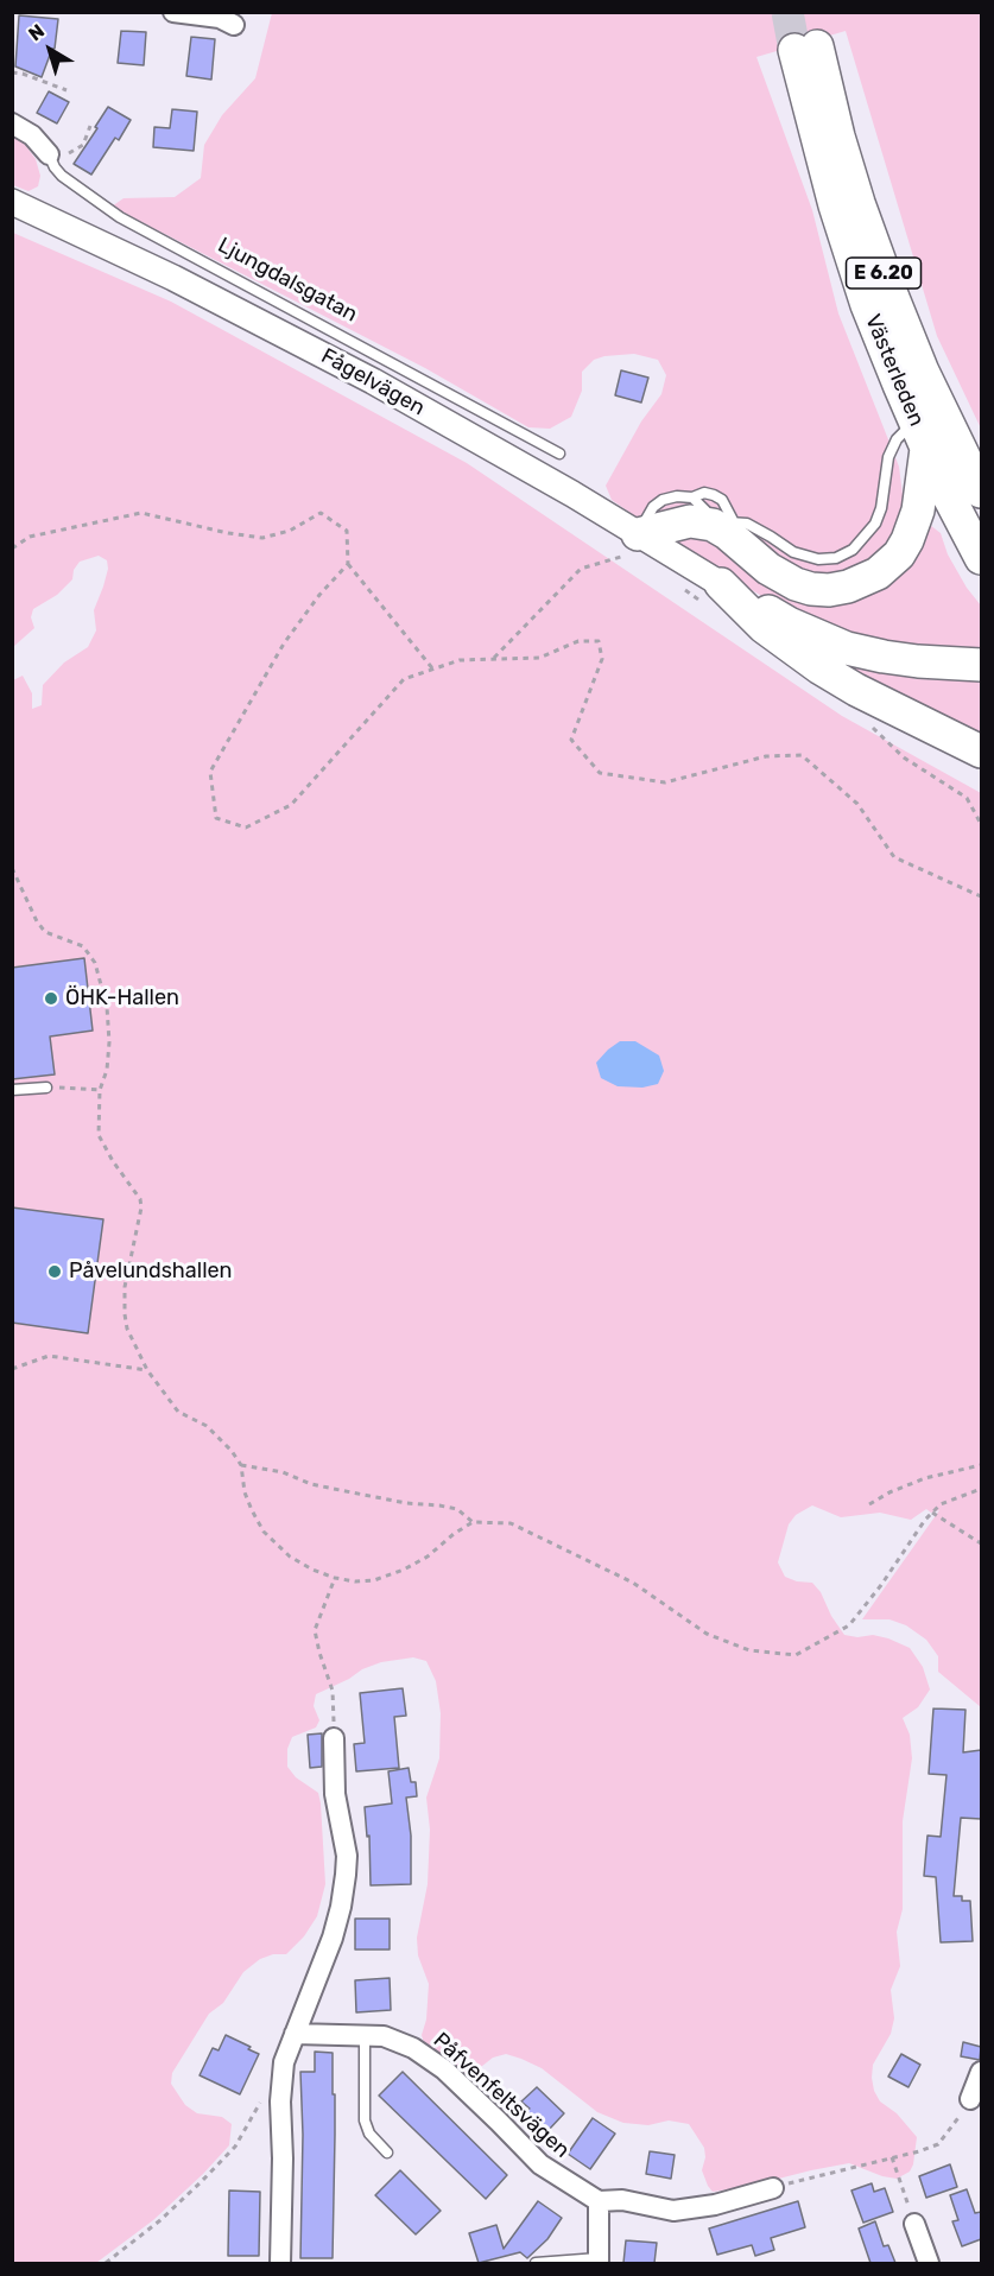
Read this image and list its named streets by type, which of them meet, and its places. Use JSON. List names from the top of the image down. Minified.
{"streets":{"highway":["E 6.20","Västerleden"],"street":["Ljungdalsgatan","Fågelvägen","Påfvenfeltsvägen"]},"places":["ÖHK-Hallen","Påvelundshallen"],"north":"top left"}
